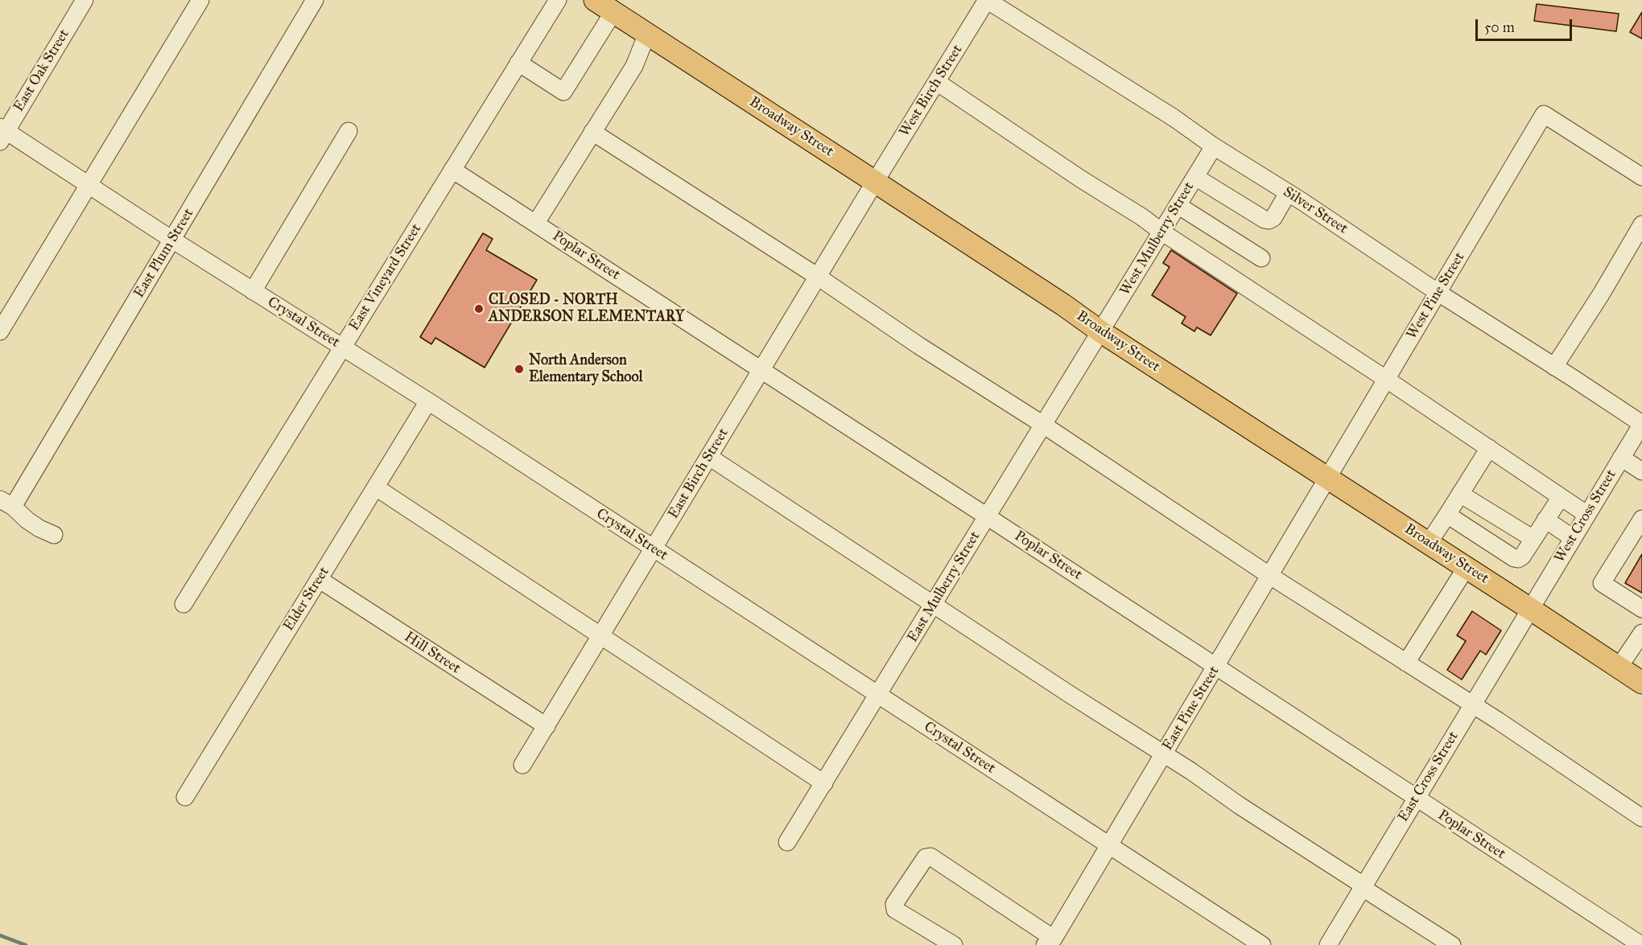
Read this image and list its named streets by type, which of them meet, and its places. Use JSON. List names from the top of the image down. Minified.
{"streets":{"main road":["Broadway Street"],"street":["East Oak Street","West Birch Street","Silver Street","West Mulberry Street","East Plum Street","Poplar Street","East Vineyard Street","West Pine Street","Crystal Street","East Birch Street","West Cross Street","East Mulberry Street","Elder Street","Hill Street","East Pine Street","East Cross Street"]},"crossings":[["East Oak Street","Crystal Street"],["West Birch Street","Broadway Street"],["West Birch Street","Silver Street"],["West Birch Street","East Birch Street"],["Broadway Street","West Mulberry Street"],["Broadway Street","West Pine Street"],["Broadway Street","East Birch Street"],["Broadway Street","West Cross Street"],["Broadway Street","East Mulberry Street"],["Broadway Street","East Pine Street"],["Broadway Street","East Cross Street"],["Silver Street","West Mulberry Street"],["Silver Street","West Pine Street"],["Silver Street","West Cross Street"],["West Mulberry Street","East Mulberry Street"],["East Plum Street","Crystal Street"],["Poplar Street","East Vineyard Street"],["Poplar Street","East Birch Street"],["Poplar Street","East Mulberry Street"],["Poplar Street","East Pine Street"],["Poplar Street","East Cross Street"],["East Vineyard Street","Crystal Street"],["West Pine Street","East Pine Street"],["Crystal Street","East Birch Street"],["Crystal Street","East Mulberry Street"],["Crystal Street","Elder Street"],["Crystal Street","East Pine Street"],["East Birch Street","Hill Street"],["West Cross Street","East Cross Street"],["Elder Street","Hill Street"]],"places":["CLOSED - NORTH ANDERSON ELEMENTARY","North Anderson Elementary School"],"scale_bar":"50 m"}
